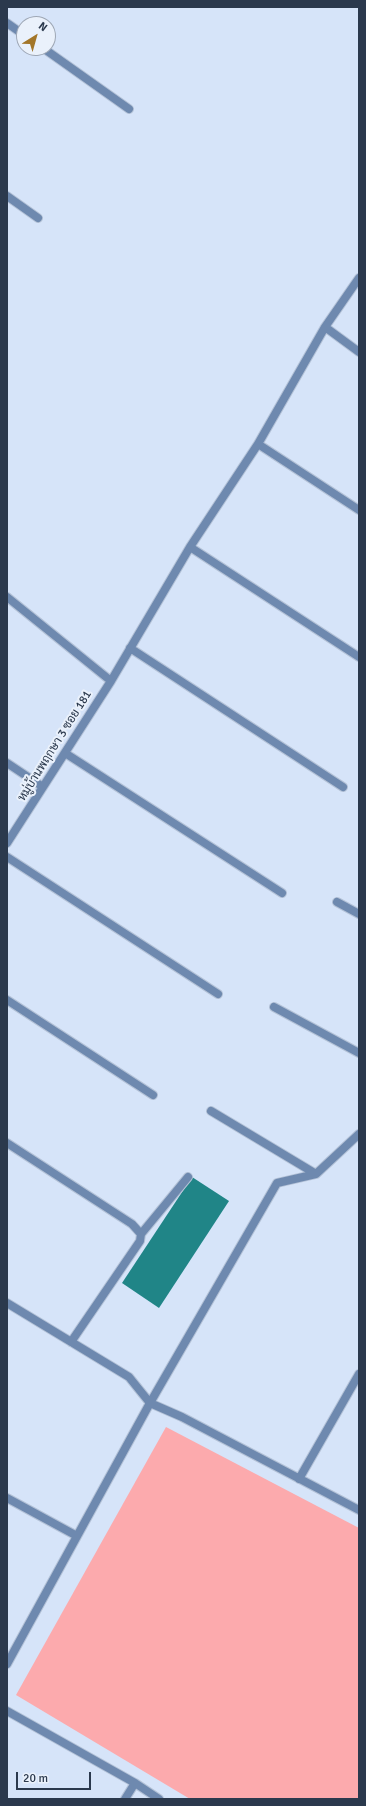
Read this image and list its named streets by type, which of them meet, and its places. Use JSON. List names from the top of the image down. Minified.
{"streets":{"street":["หมู่บ้านพฤกษา 3 ซอย 181"]},"scale_bar":"20 m","north":"top right"}
